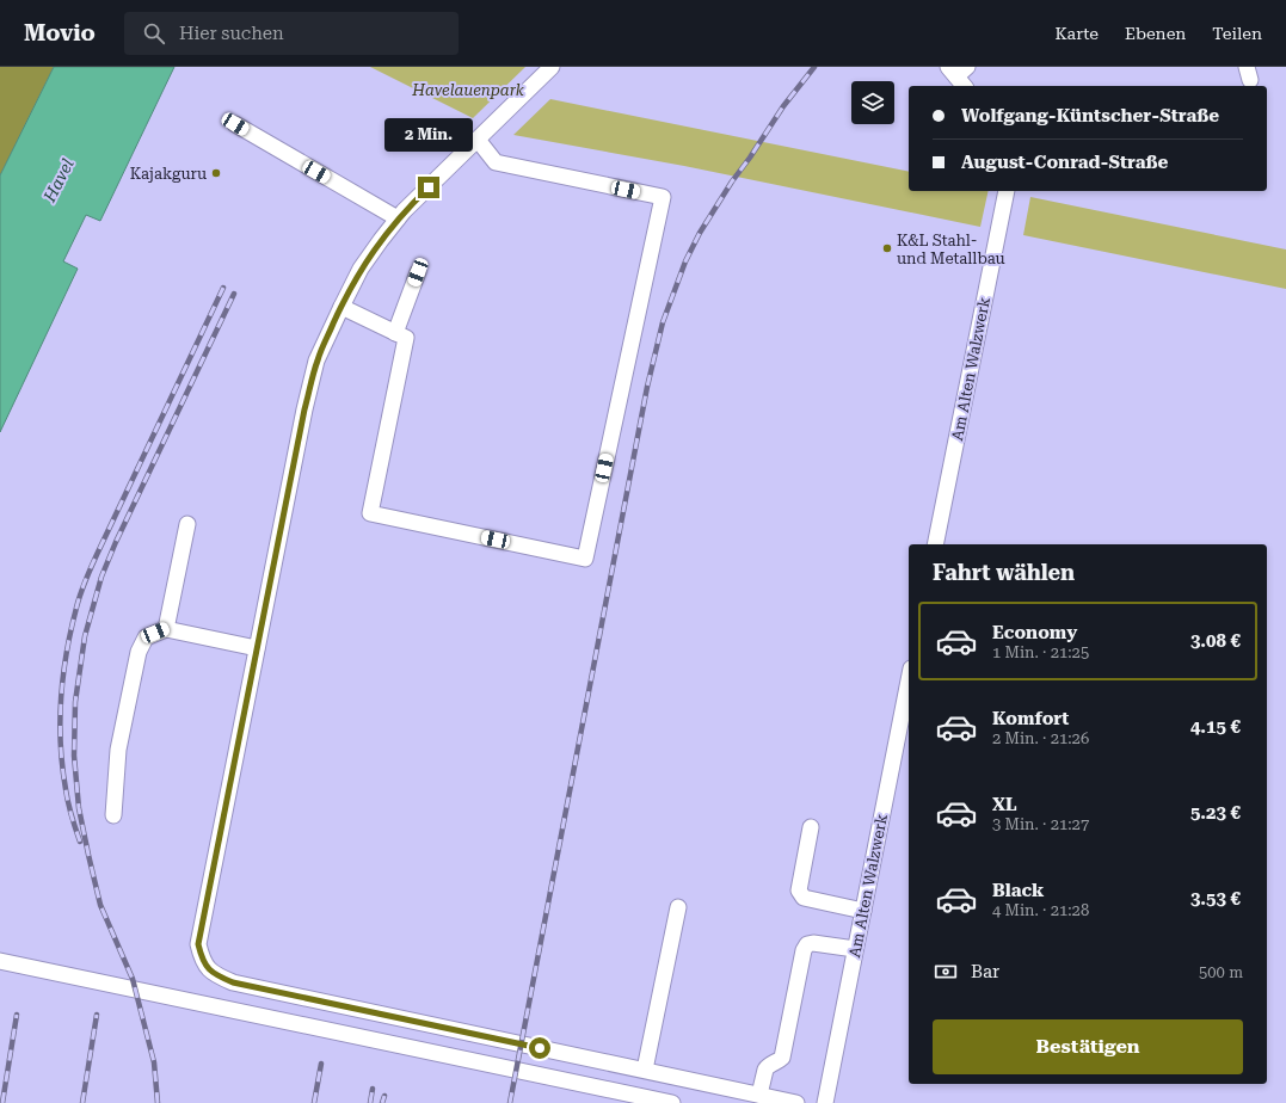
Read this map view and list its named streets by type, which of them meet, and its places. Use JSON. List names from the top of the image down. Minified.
{"streets":{"street":["Am Alten Walzwerk"]},"water":["Havel"],"parks":["Havelauenpark"],"places":["Kajakguru","K&L Stahl- und Metallbau"],"page":{"header":"Movio","search":"Hier suchen","nav":["Karte","Ebenen","Teilen"],"banner":["Wolfgang-Küntscher-Straße","August-Conrad-Straße"],"bubble":"2 Min.","heading":"Fahrt wählen","list":[{"name":"Economy","note":"1 Min. · 21:25","value":"3.08 €"},{"name":"Komfort","note":"2 Min. · 21:26","value":"4.15 €"},{"name":"XL","note":"3 Min. · 21:27","value":"5.23 €"},{"name":"Black","note":"4 Min. · 21:28","value":"3.53 €"}],"pay":["Bar","500 m"],"buttons":"Bestätigen"}}
